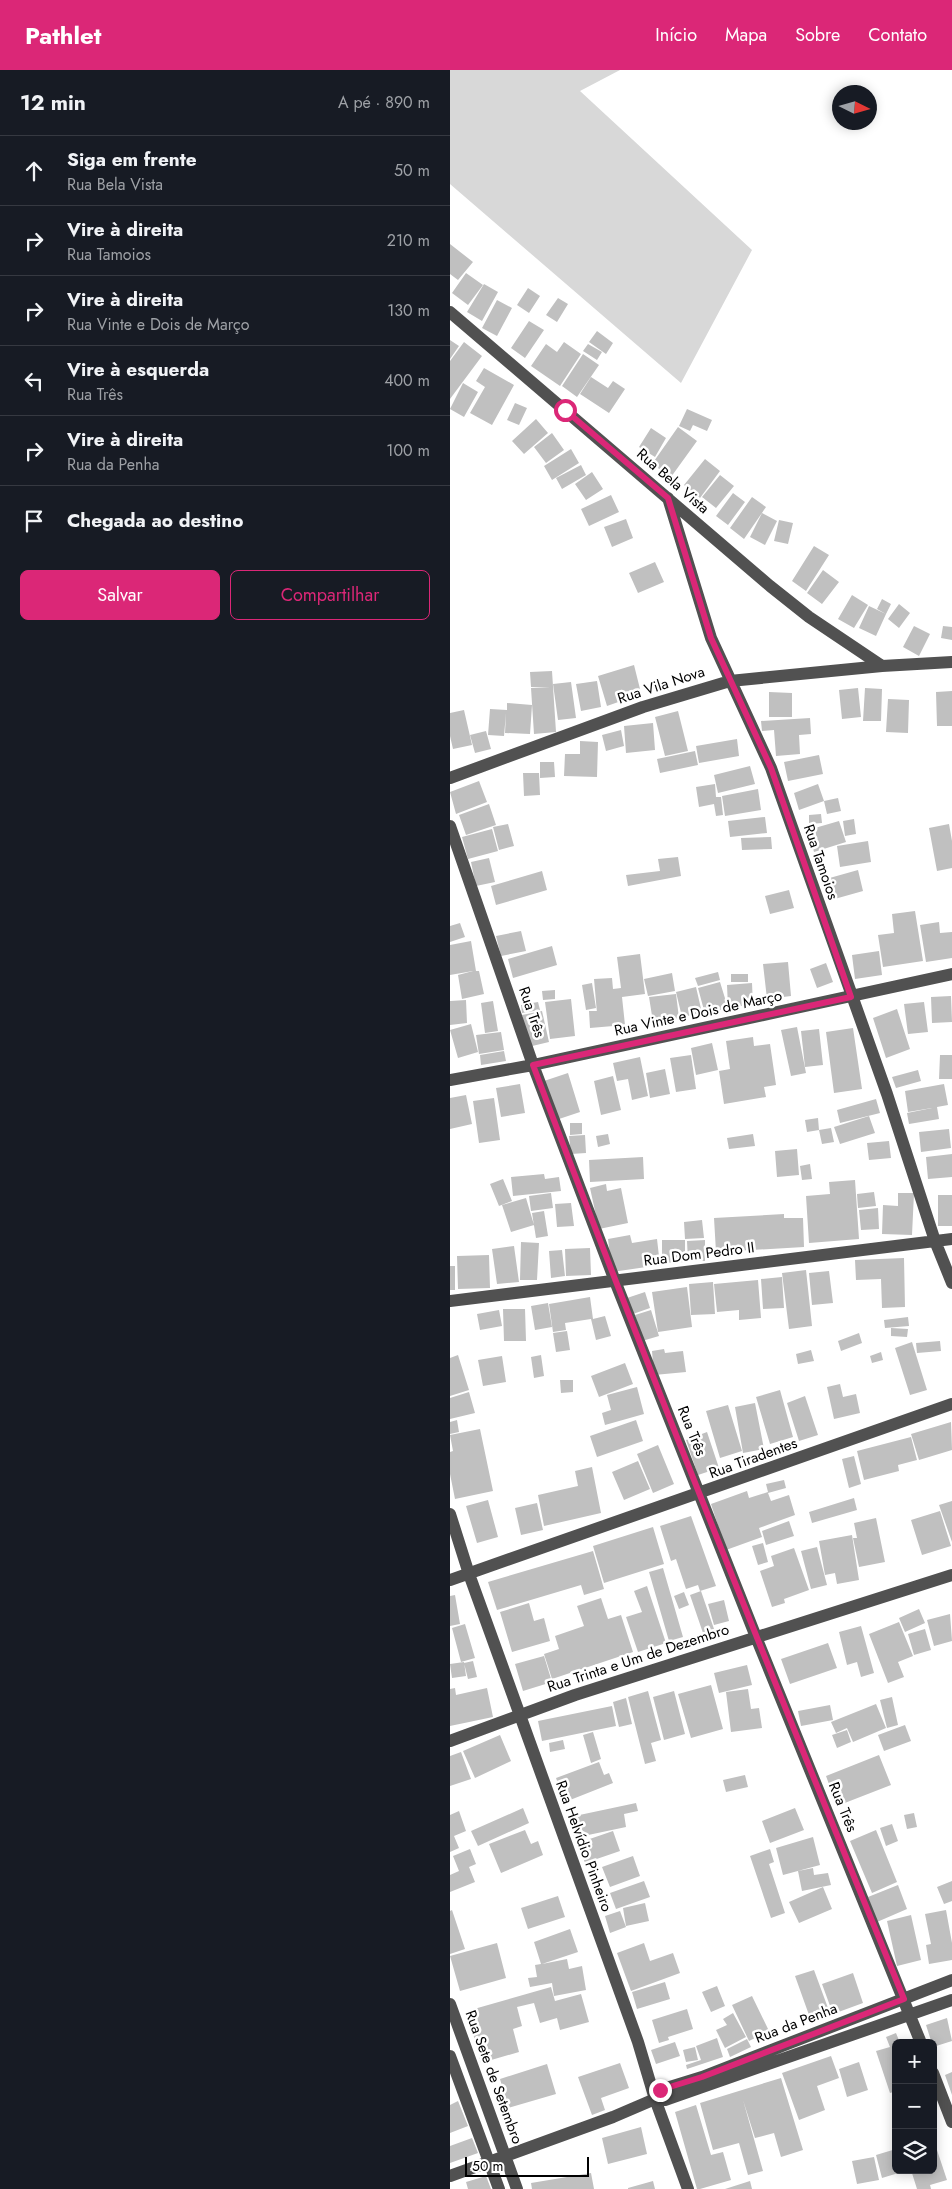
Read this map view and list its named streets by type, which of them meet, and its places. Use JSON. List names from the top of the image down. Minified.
{"streets":{"street":["Rua Bela Vista","Rua Vila Nova","Rua Tamoios","Rua Três","Rua Vinte e Dois de Março","Rua Dom Pedro II","Rua Tiradentes","Rua Trinta e Um de Dezembro","Rua Helvídio Pinheiro","Rua da Penha","Rua Sete de Setembro"]},"crossings":[["Rua Bela Vista","Rua Vila Nova"],["Rua Bela Vista","Rua Tamoios"],["Rua Vila Nova","Rua Tamoios"],["Rua Tamoios","Rua Vinte e Dois de Março"],["Rua Tamoios","Rua Dom Pedro II"],["Rua Três","Rua Vinte e Dois de Março"],["Rua Três","Rua Dom Pedro II"],["Rua Três","Rua Tiradentes"],["Rua Três","Rua Trinta e Um de Dezembro"],["Rua Três","Rua da Penha"],["Rua Tiradentes","Rua Helvídio Pinheiro"],["Rua Trinta e Um de Dezembro","Rua Helvídio Pinheiro"],["Rua Helvídio Pinheiro","Rua da Penha"],["Rua da Penha","Rua Sete de Setembro"]],"scale_bar":"50 m","north":"right","page":{"header":"Pathlet","nav":["Início","Mapa","Sobre","Contato"],"heading":["12 min","A pé · 890 m"],"list":[["Siga em frente","Rua Bela Vista","50 m"],["Vire à direita","Rua Tamoios","210 m"],["Vire à direita","Rua Vinte e Dois de Março","130 m"],["Vire à esquerda","Rua Três","400 m"],["Vire à direita","Rua da Penha","100 m"],"Chegada ao destino"],"buttons":["Salvar","Compartilhar"],"map_buttons":["+","−"],"scale":"50 m"}}
